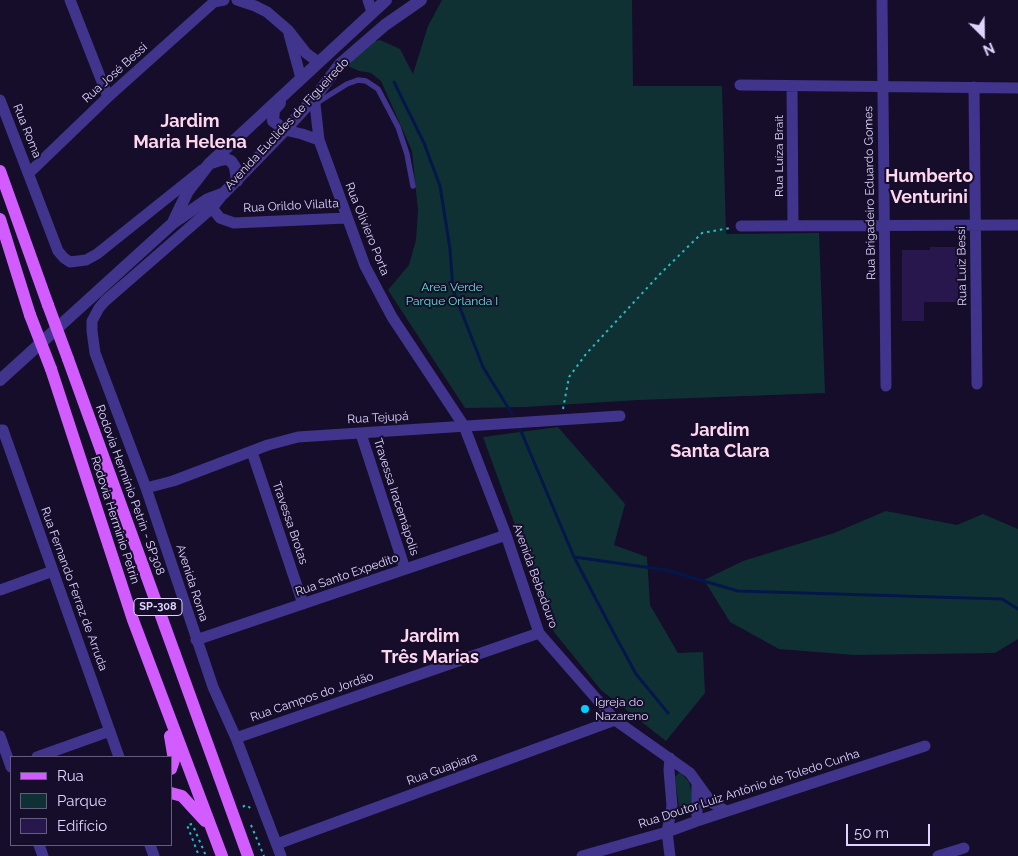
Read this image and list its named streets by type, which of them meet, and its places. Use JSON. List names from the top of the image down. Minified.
{"streets":{"main road":["Rodovia Hermínio Petrin - SP308","Rodovia Hermínio Petrin","SP-308"],"street":["Rua José Bessi","Avenida Euclides de Figueiredo","Rua Roma","Rua Luíza Brait","Rua Brigadeiro Eduardo Gomes","Rua Orildo Vilalta","Rua Oliviero Porta","Rua Luiz Bessi","Rua Tejupá","Travessa Iracemápolis","Travessa Brotas","Rua Santo Expedito","Avenida Bebedouro","Avenida Roma","Rua Fernando Ferraz de Arruda","Rua Campos do Jordão","Rua Guapiara","Rua Doutor Luiz Antônio de Toledo Cunha"]},"crossings":[["Rua José Bessi","Avenida Euclides de Figueiredo"],["Rua José Bessi","Rua Roma"],["Avenida Euclides de Figueiredo","Rua Roma"],["Avenida Euclides de Figueiredo","Rua Orildo Vilalta"],["Avenida Euclides de Figueiredo","Rua Oliviero Porta"],["Avenida Euclides de Figueiredo","Avenida Roma"],["Rua Orildo Vilalta","Rua Oliviero Porta"],["Rua Oliviero Porta","Rua Tejupá"],["Rua Oliviero Porta","Avenida Bebedouro"],["Rua Tejupá","Travessa Iracemápolis"],["Rua Tejupá","Travessa Brotas"],["Rua Tejupá","Avenida Bebedouro"],["Rua Tejupá","Avenida Roma"],["Travessa Iracemápolis","Rua Santo Expedito"],["Travessa Brotas","Rua Santo Expedito"],["Rua Santo Expedito","Avenida Bebedouro"],["Rua Santo Expedito","Avenida Roma"],["Avenida Bebedouro","Rua Campos do Jordão"],["Avenida Bebedouro","Rua Guapiara"],["Avenida Bebedouro","Rua Doutor Luiz Antônio de Toledo Cunha"],["Avenida Roma","Rua Campos do Jordão"],["Avenida Roma","Rua Guapiara"]],"districts":["Jardim Maria Helena","Humberto Venturini","Jardim Santa Clara","Jardim Três Marias"],"parks":["Area Verde Parque Orlanda I"],"places":["Igreja do Nazareno"],"legend":["Rua","Parque","Edifício"],"scale_bar":"50 m","north":"bottom right"}
